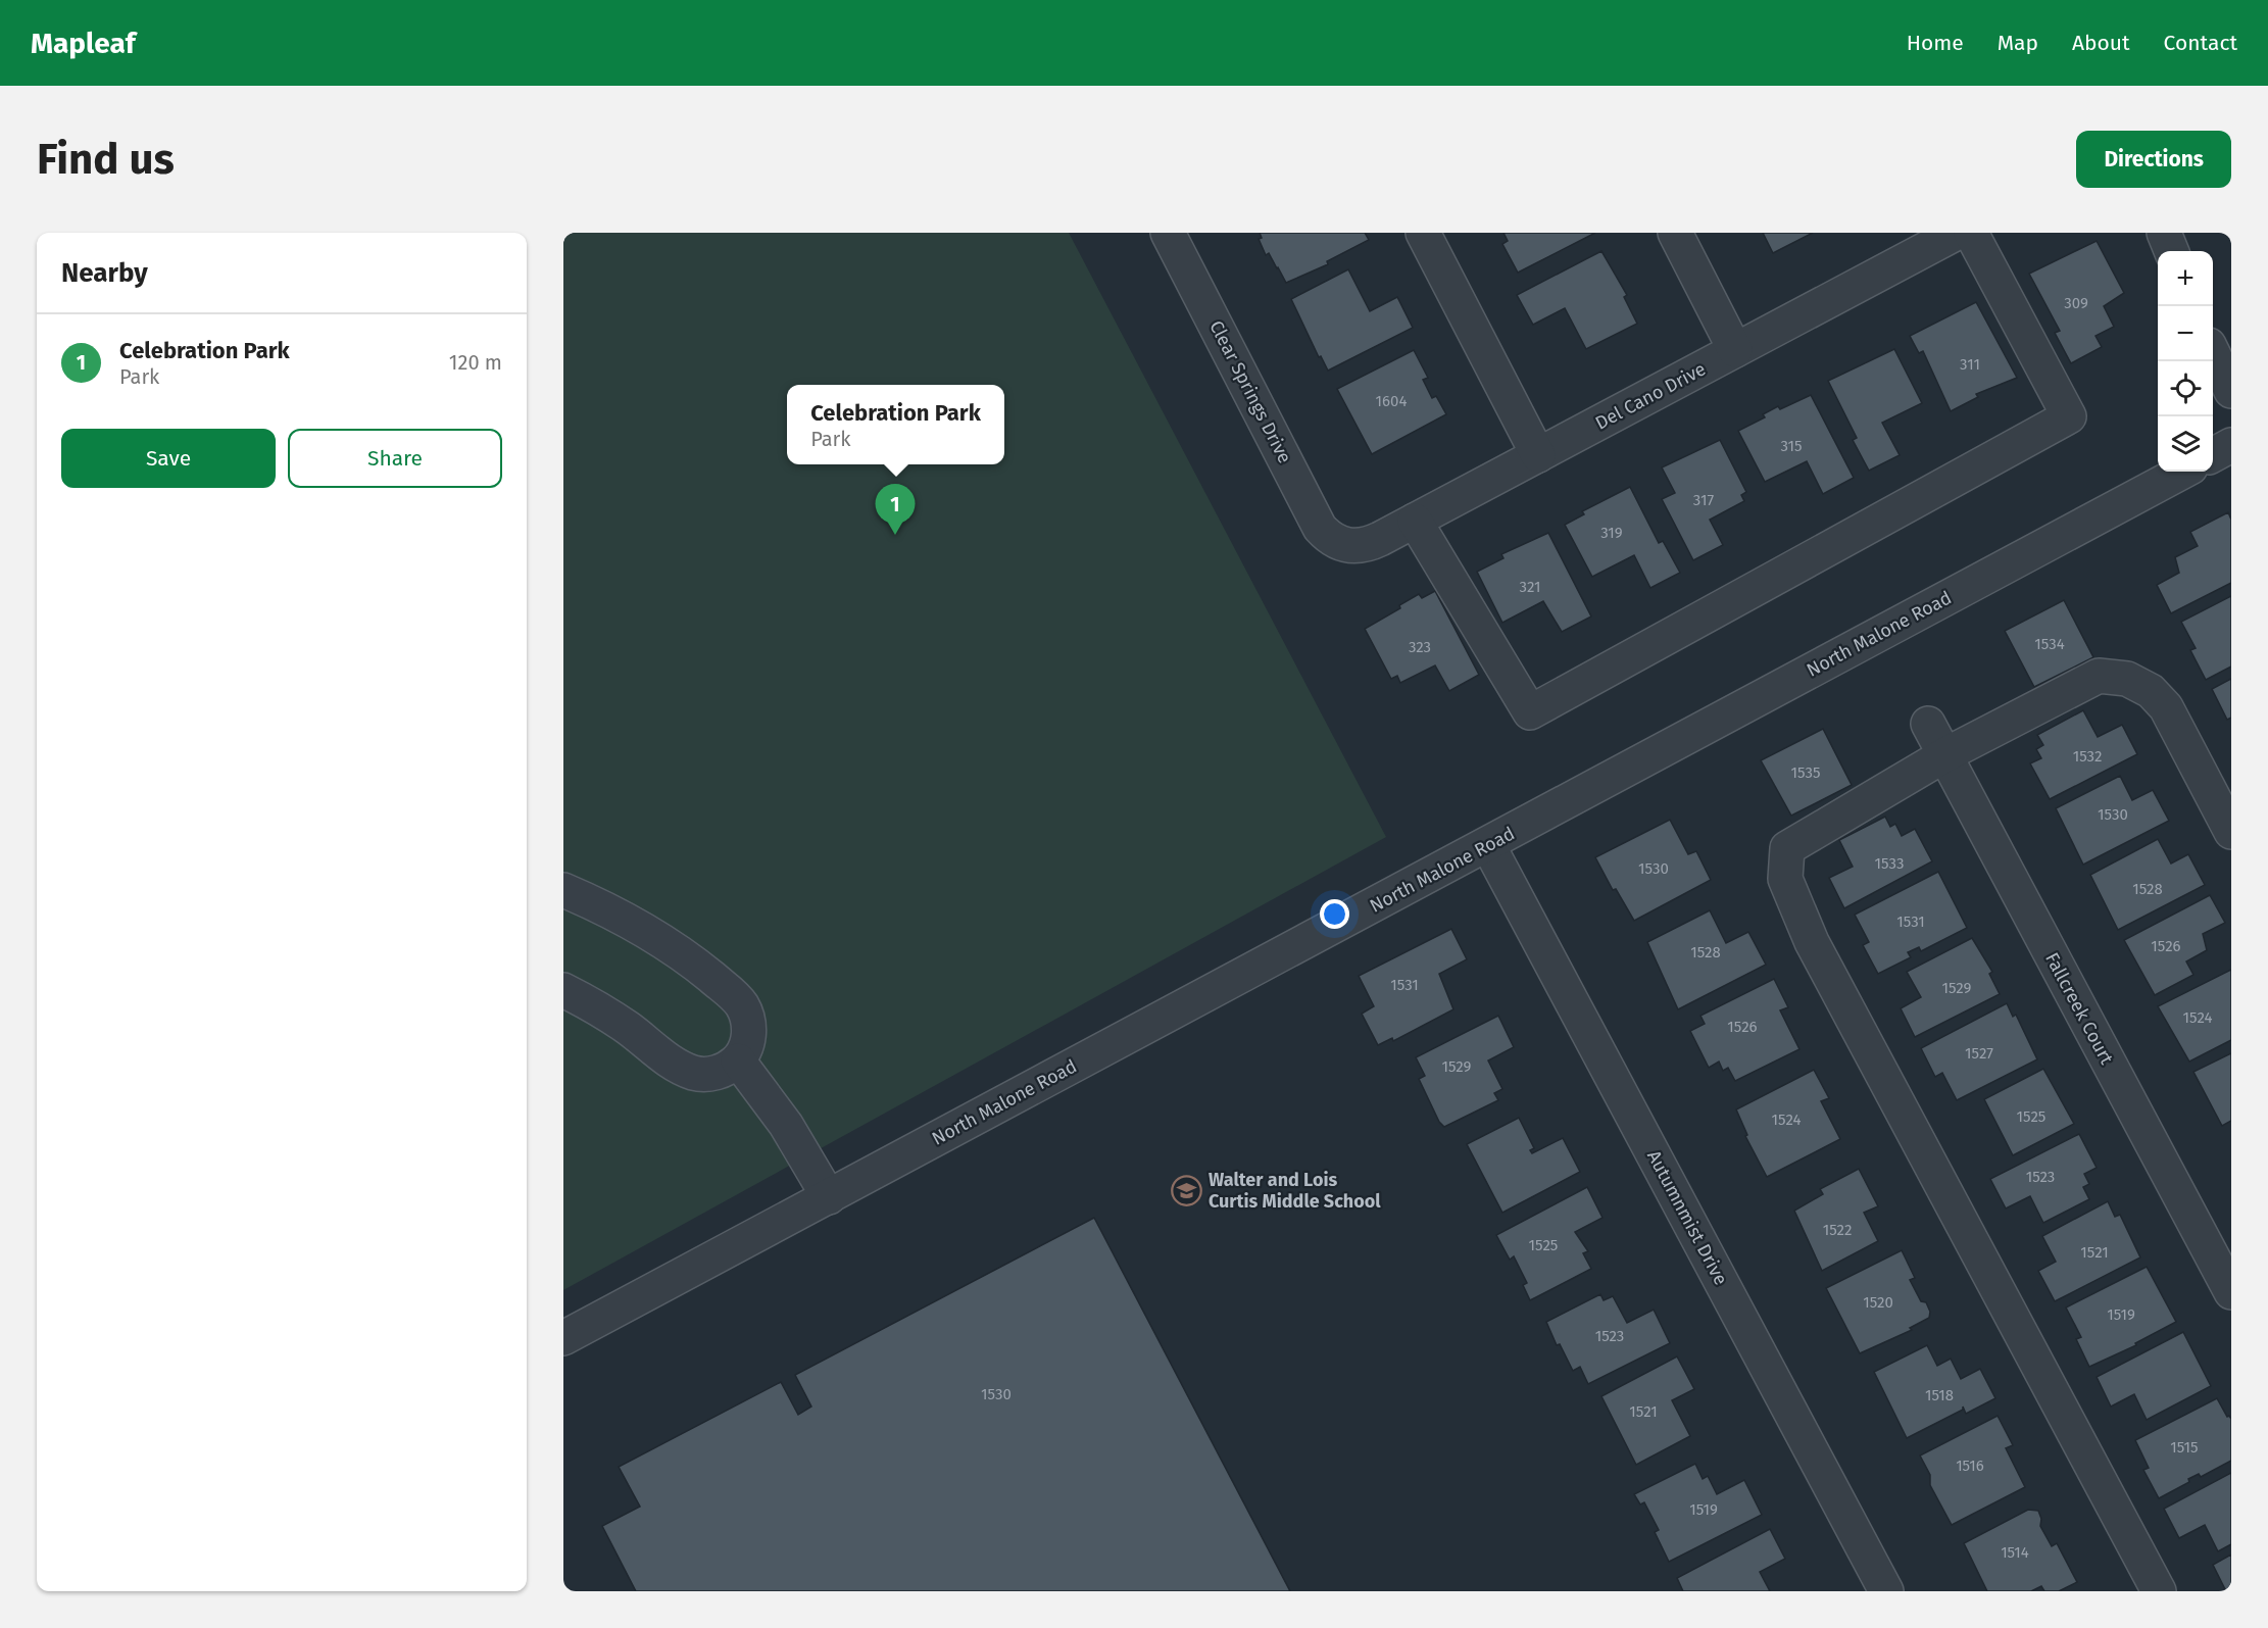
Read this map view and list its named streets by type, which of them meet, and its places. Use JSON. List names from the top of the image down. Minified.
{"streets":{"street":["Clear Springs Drive","Del Cano Drive","North Malone Road","Fallcreek Court","Autumnmist Drive"]},"crossings":[["Clear Springs Drive","Del Cano Drive"],["North Malone Road","Autumnmist Drive"]],"places":{"school or university":["Walter and Lois Curtis Middle School"]},"house_numbers":["309","311","1604","315","317","319","321","1534","323","1532","1535","1530","1533","1530","1528","1531","1526","1528","1531","1529","1524","1526","1527","1529","1525","1524","1523","1522","1525","1521","1520","1519","1523","1530","1518","1521","1515","1516","1519","1514"],"page":{"header":"Mapleaf","nav":["Home","Map","About","Contact"],"buttons":["Directions",["Save","Share"]],"title":"Find us","heading":"Nearby","map_buttons":["+","−"],"list":[{"mark":"1","name":"Celebration Park","note":"Park","value":"120 m"}],"popup":["Celebration Park","Park"],"pins":"1"}}
